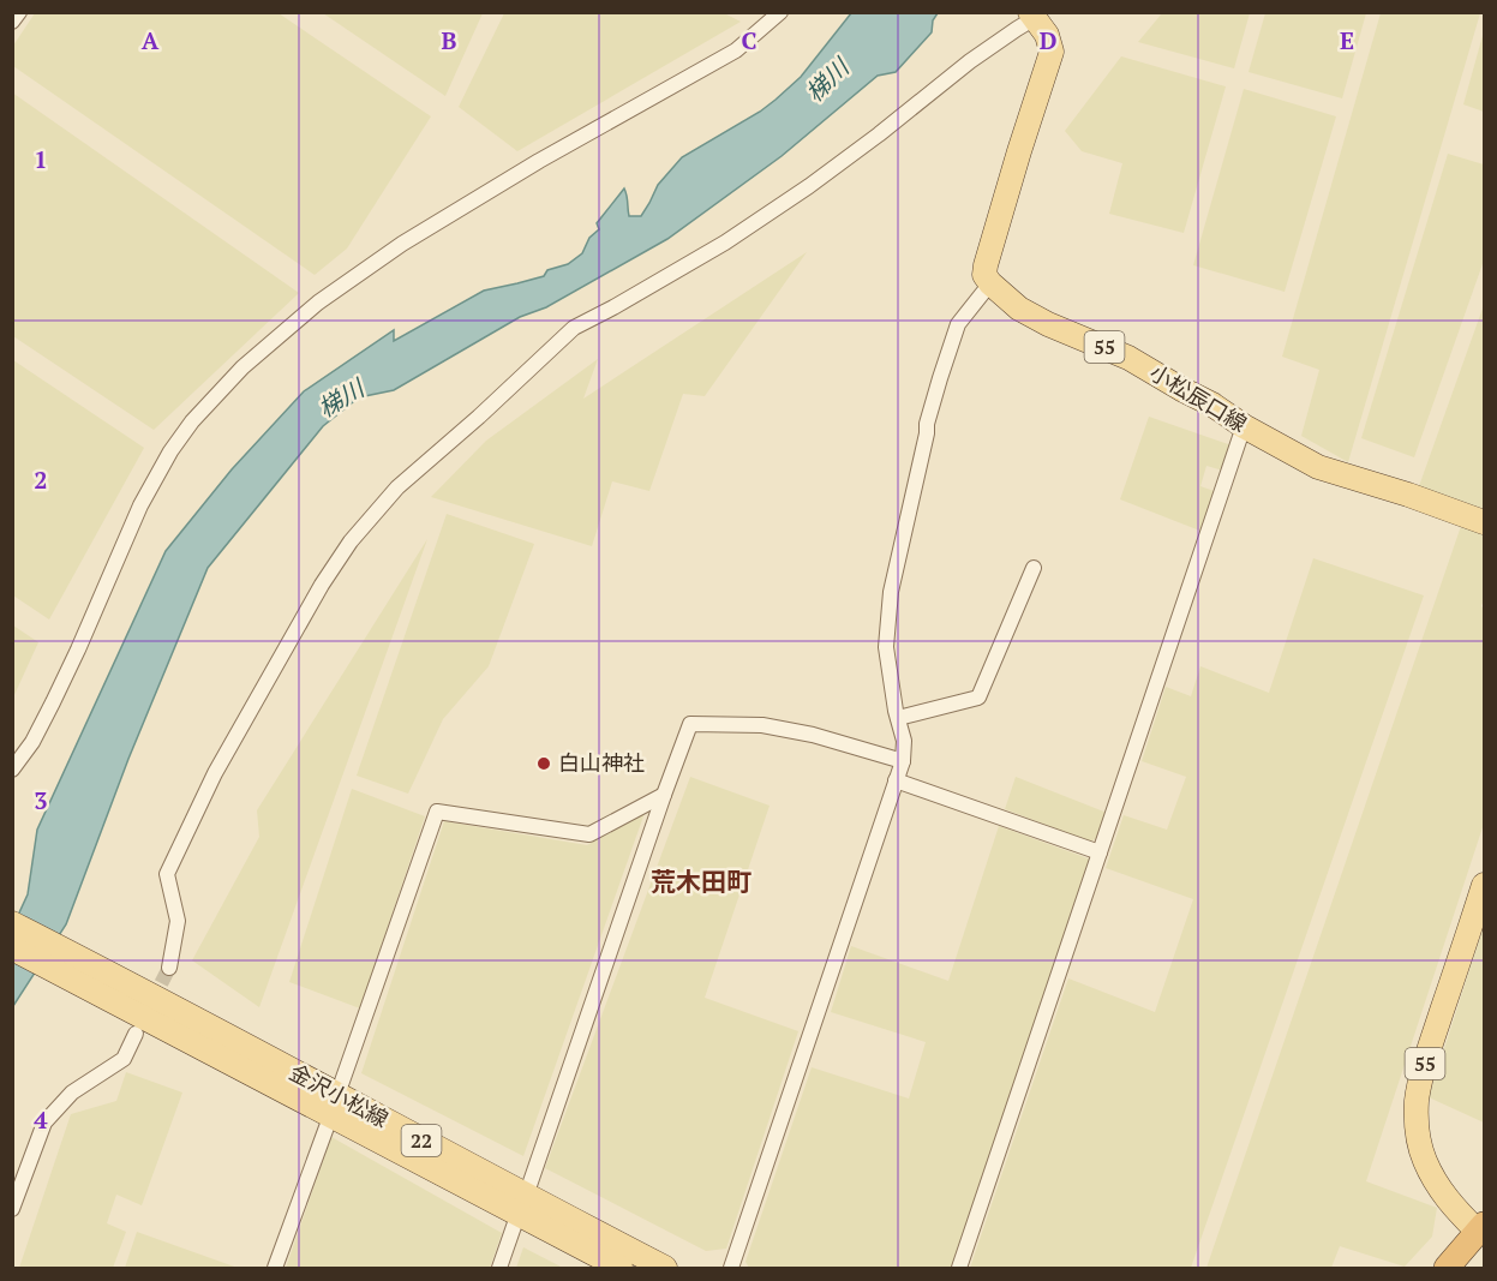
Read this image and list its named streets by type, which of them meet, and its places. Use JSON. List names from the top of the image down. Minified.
{"streets":{"main road":["55","小松辰口線","金沢小松線","22"]},"districts":["荒木田町"],"water":["梯川"],"places":["白山神社"],"grid":{"columns":["A","B","C","D","E"],"rows":["1","2","3","4"]}}
